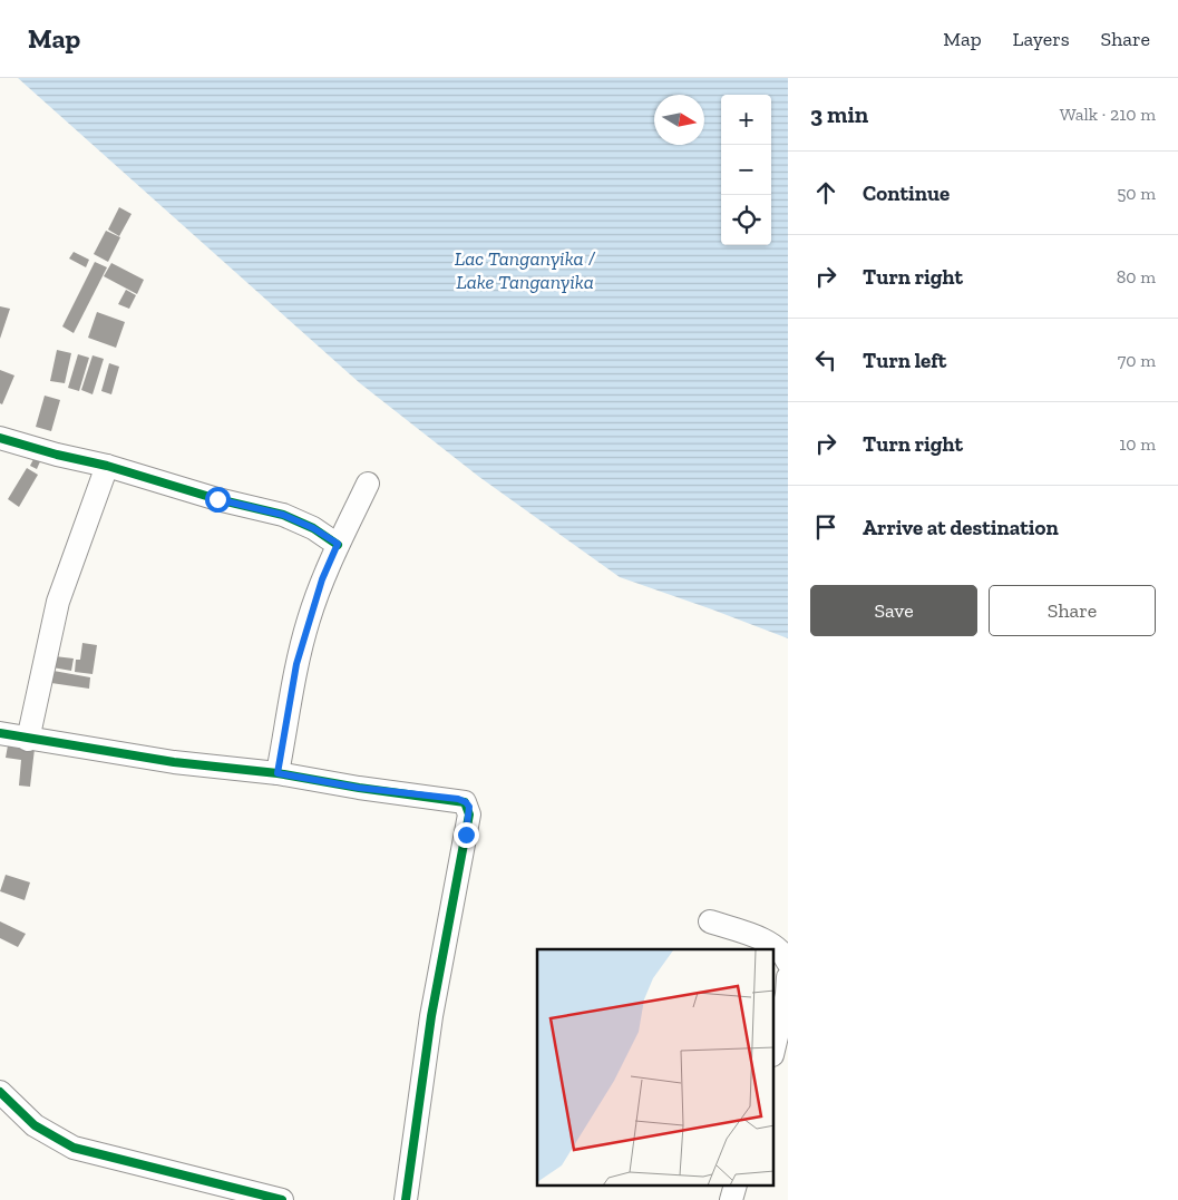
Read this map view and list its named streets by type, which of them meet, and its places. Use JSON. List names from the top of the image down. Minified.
{"water":["Lac Tanganyika / Lake Tanganyika"],"north":"right","page":{"header":"Map","nav":["Map","Layers","Share"],"heading":["3 min","Walk · 210 m"],"map_buttons":["+","−"],"list":[["Continue","50 m"],["Turn right","80 m"],["Turn left","70 m"],["Turn right","10 m"],"Arrive at destination"],"buttons":["Save","Share"]}}
